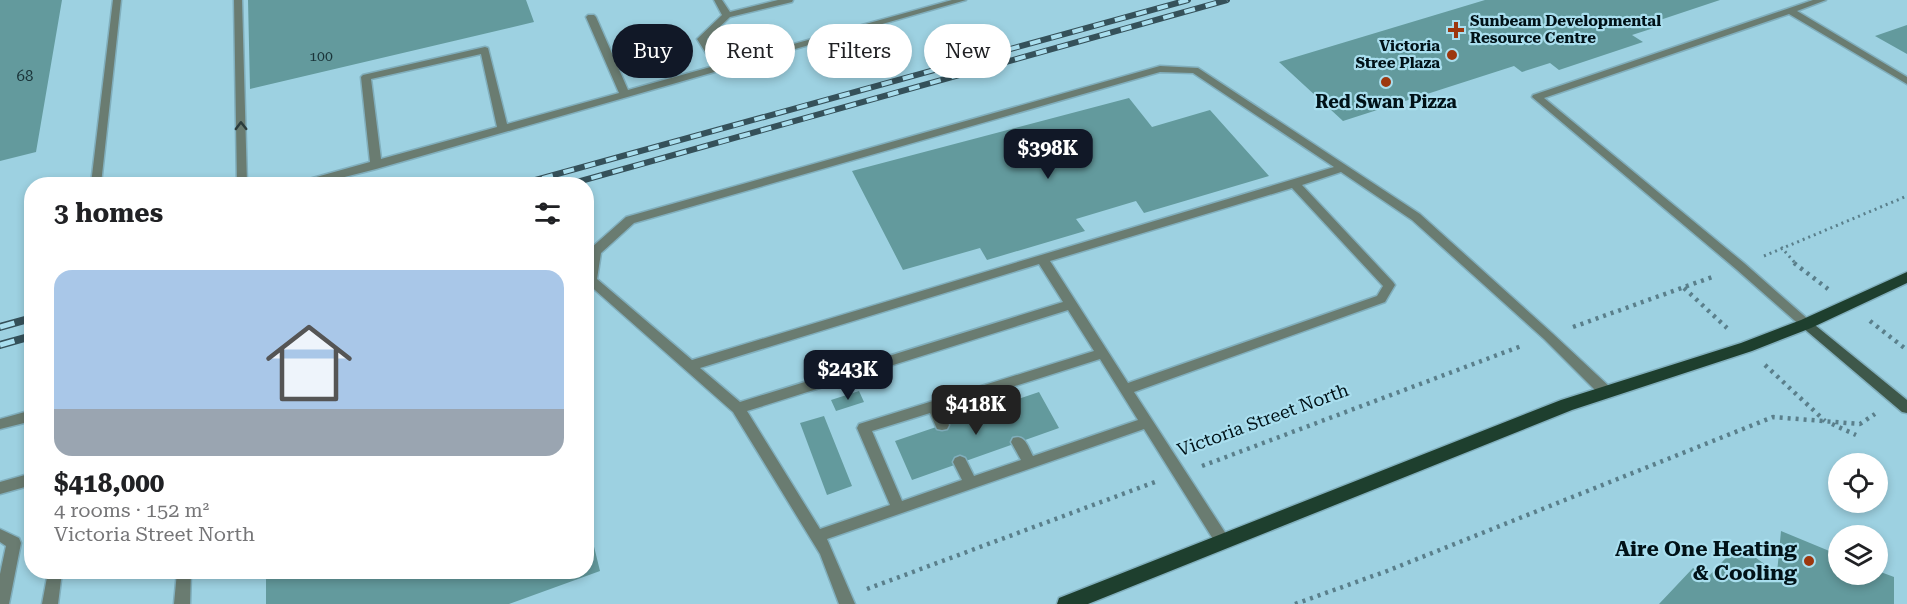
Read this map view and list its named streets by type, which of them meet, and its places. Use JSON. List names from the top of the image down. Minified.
{"streets":{"path":["Victoria Street North"]},"places":{"health":["Sunbeam Developmental Resource Centre"],"other":["Victoria Stree Plaza","Red Swan Pizza","Aire One Heating & Cooling"]},"house_numbers":["100","68"],"page":{"chip":["Buy","Rent","Filters","New"],"price":["$398K","$243K","$418K"],"heading":"3 homes","list":[{"name":"$418,000","note":"4 rooms · 152 m² · Victoria Street North"}]}}
